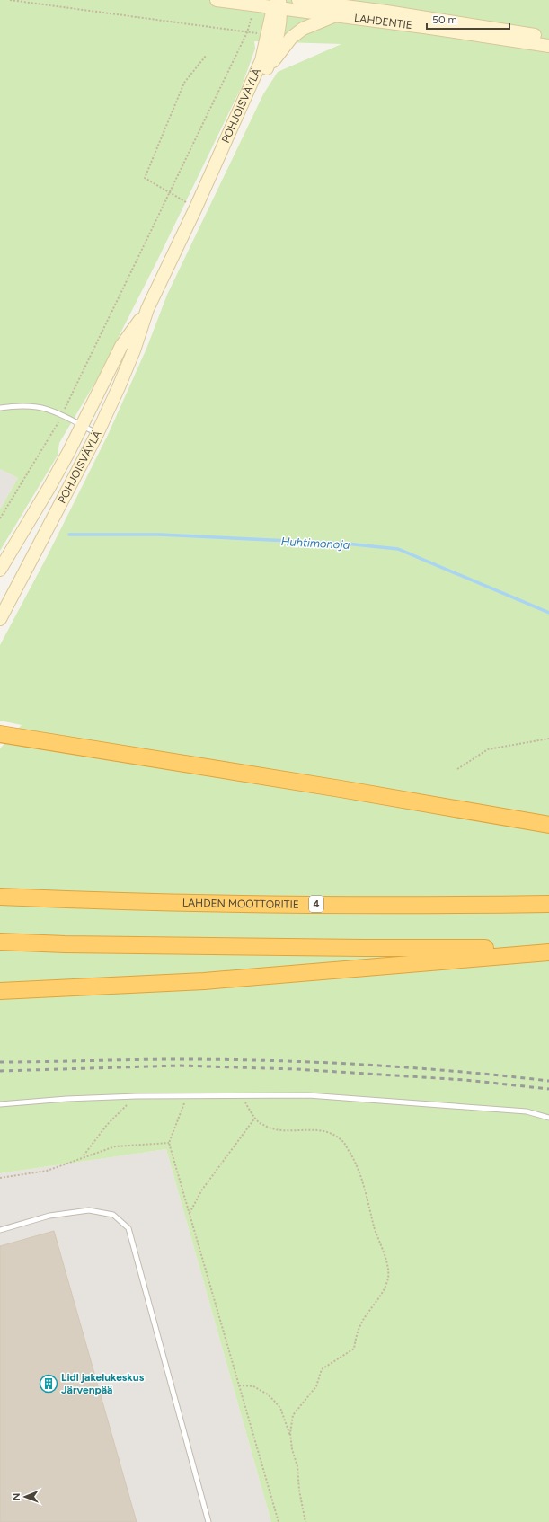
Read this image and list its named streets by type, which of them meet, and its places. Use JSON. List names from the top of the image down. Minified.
{"streets":{"highway":["LAHDEN MOOTTORITIE","4"],"main road":["LAHDENTIE","POHJOISVÄYLÄ"]},"crossings":[["LAHDENTIE","POHJOISVÄYLÄ"]],"water":["Huhtimonoja"],"places":{"building":["Lidl jakelukeskus Järvenpää"]},"scale_bar":"50 m","north":"left"}
